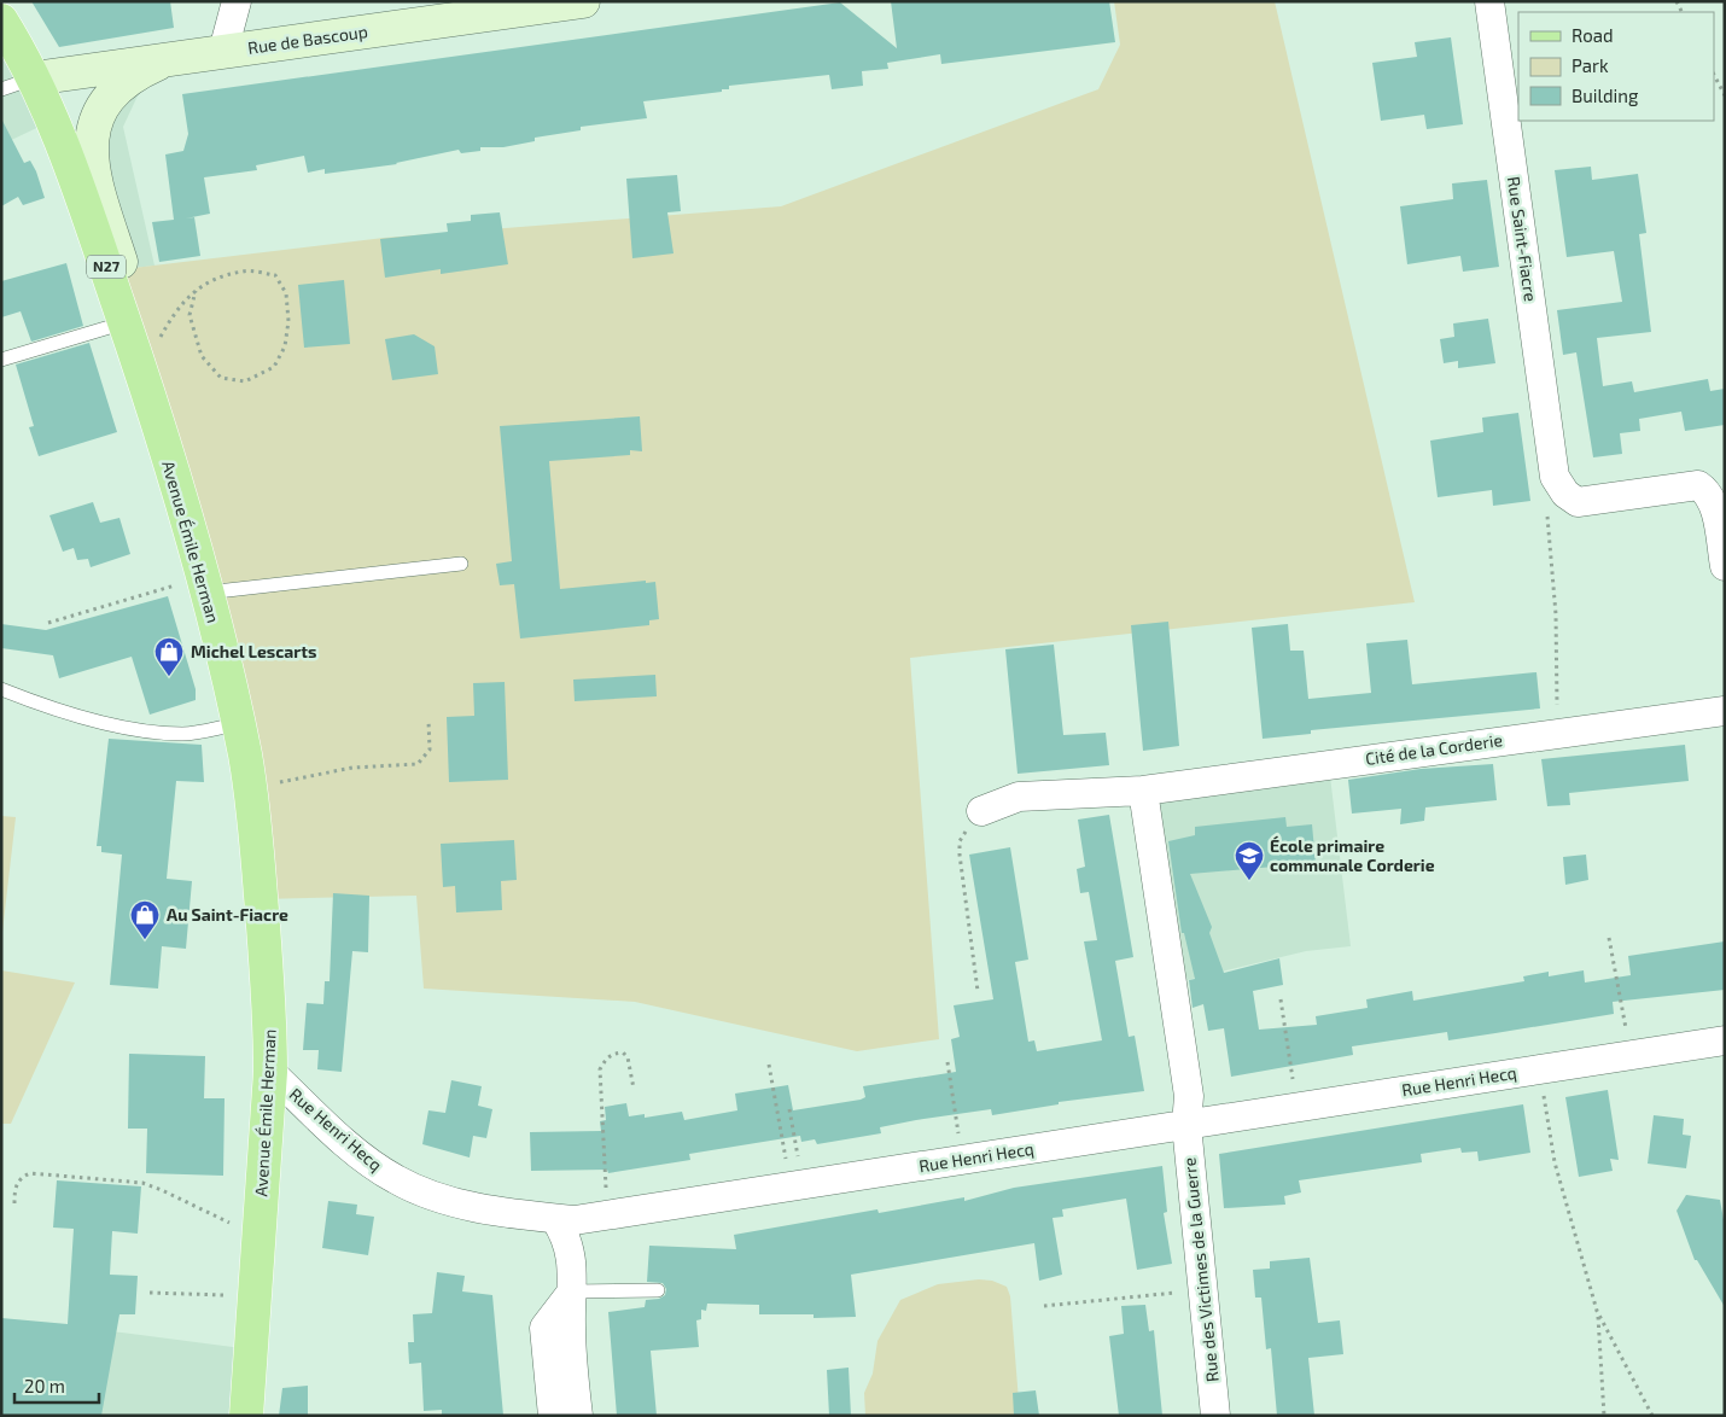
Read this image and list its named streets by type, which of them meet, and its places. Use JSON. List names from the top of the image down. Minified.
{"streets":{"main road":["Rue de Bascoup","N27","Avenue Émile Herman"],"street":["Rue Saint-Fiacre","Cité de la Corderie","Rue Henri Hecq","Rue des Victimes de la Guerre"]},"crossings":[["Rue de Bascoup","Avenue Émile Herman"],["Avenue Émile Herman","Rue Henri Hecq"],["Rue Henri Hecq","Rue des Victimes de la Guerre"]],"places":{"shop":["Michel Lescarts","Au Saint-Fiacre"],"school or university":["École primaire communale Corderie"]},"legend":["Road","Park","Building"],"scale_bar":"20 m"}
